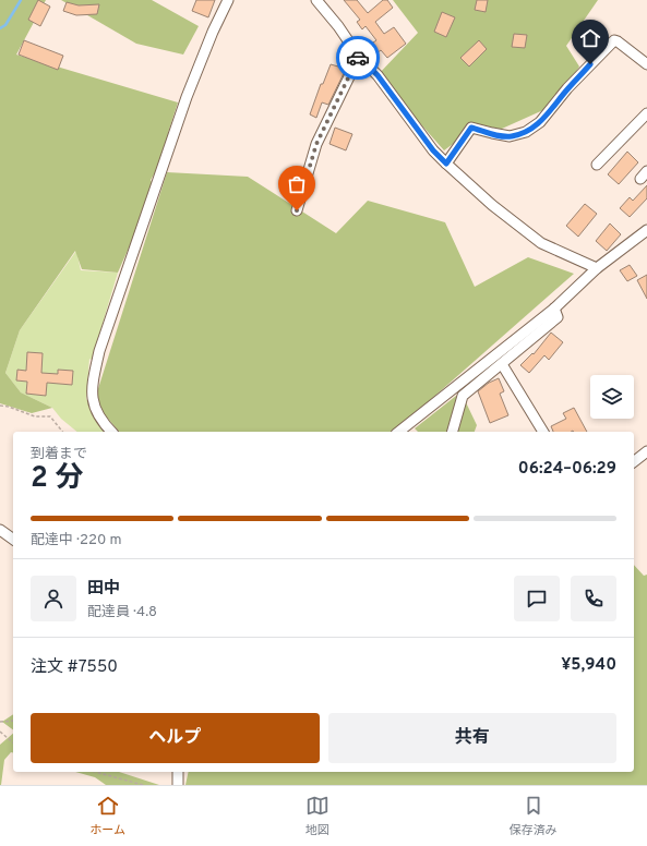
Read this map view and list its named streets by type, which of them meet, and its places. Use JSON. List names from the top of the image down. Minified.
{"page":{"heading":["2 分","到着まで","06:24–06:29"],"panel":["田中","配達員 · 4.8","注文 #7550","¥5,940"],"bar":"配達中 · 220 m","buttons":["ヘルプ","共有"],"tabs":["ホーム","地図","保存済み"]}}
